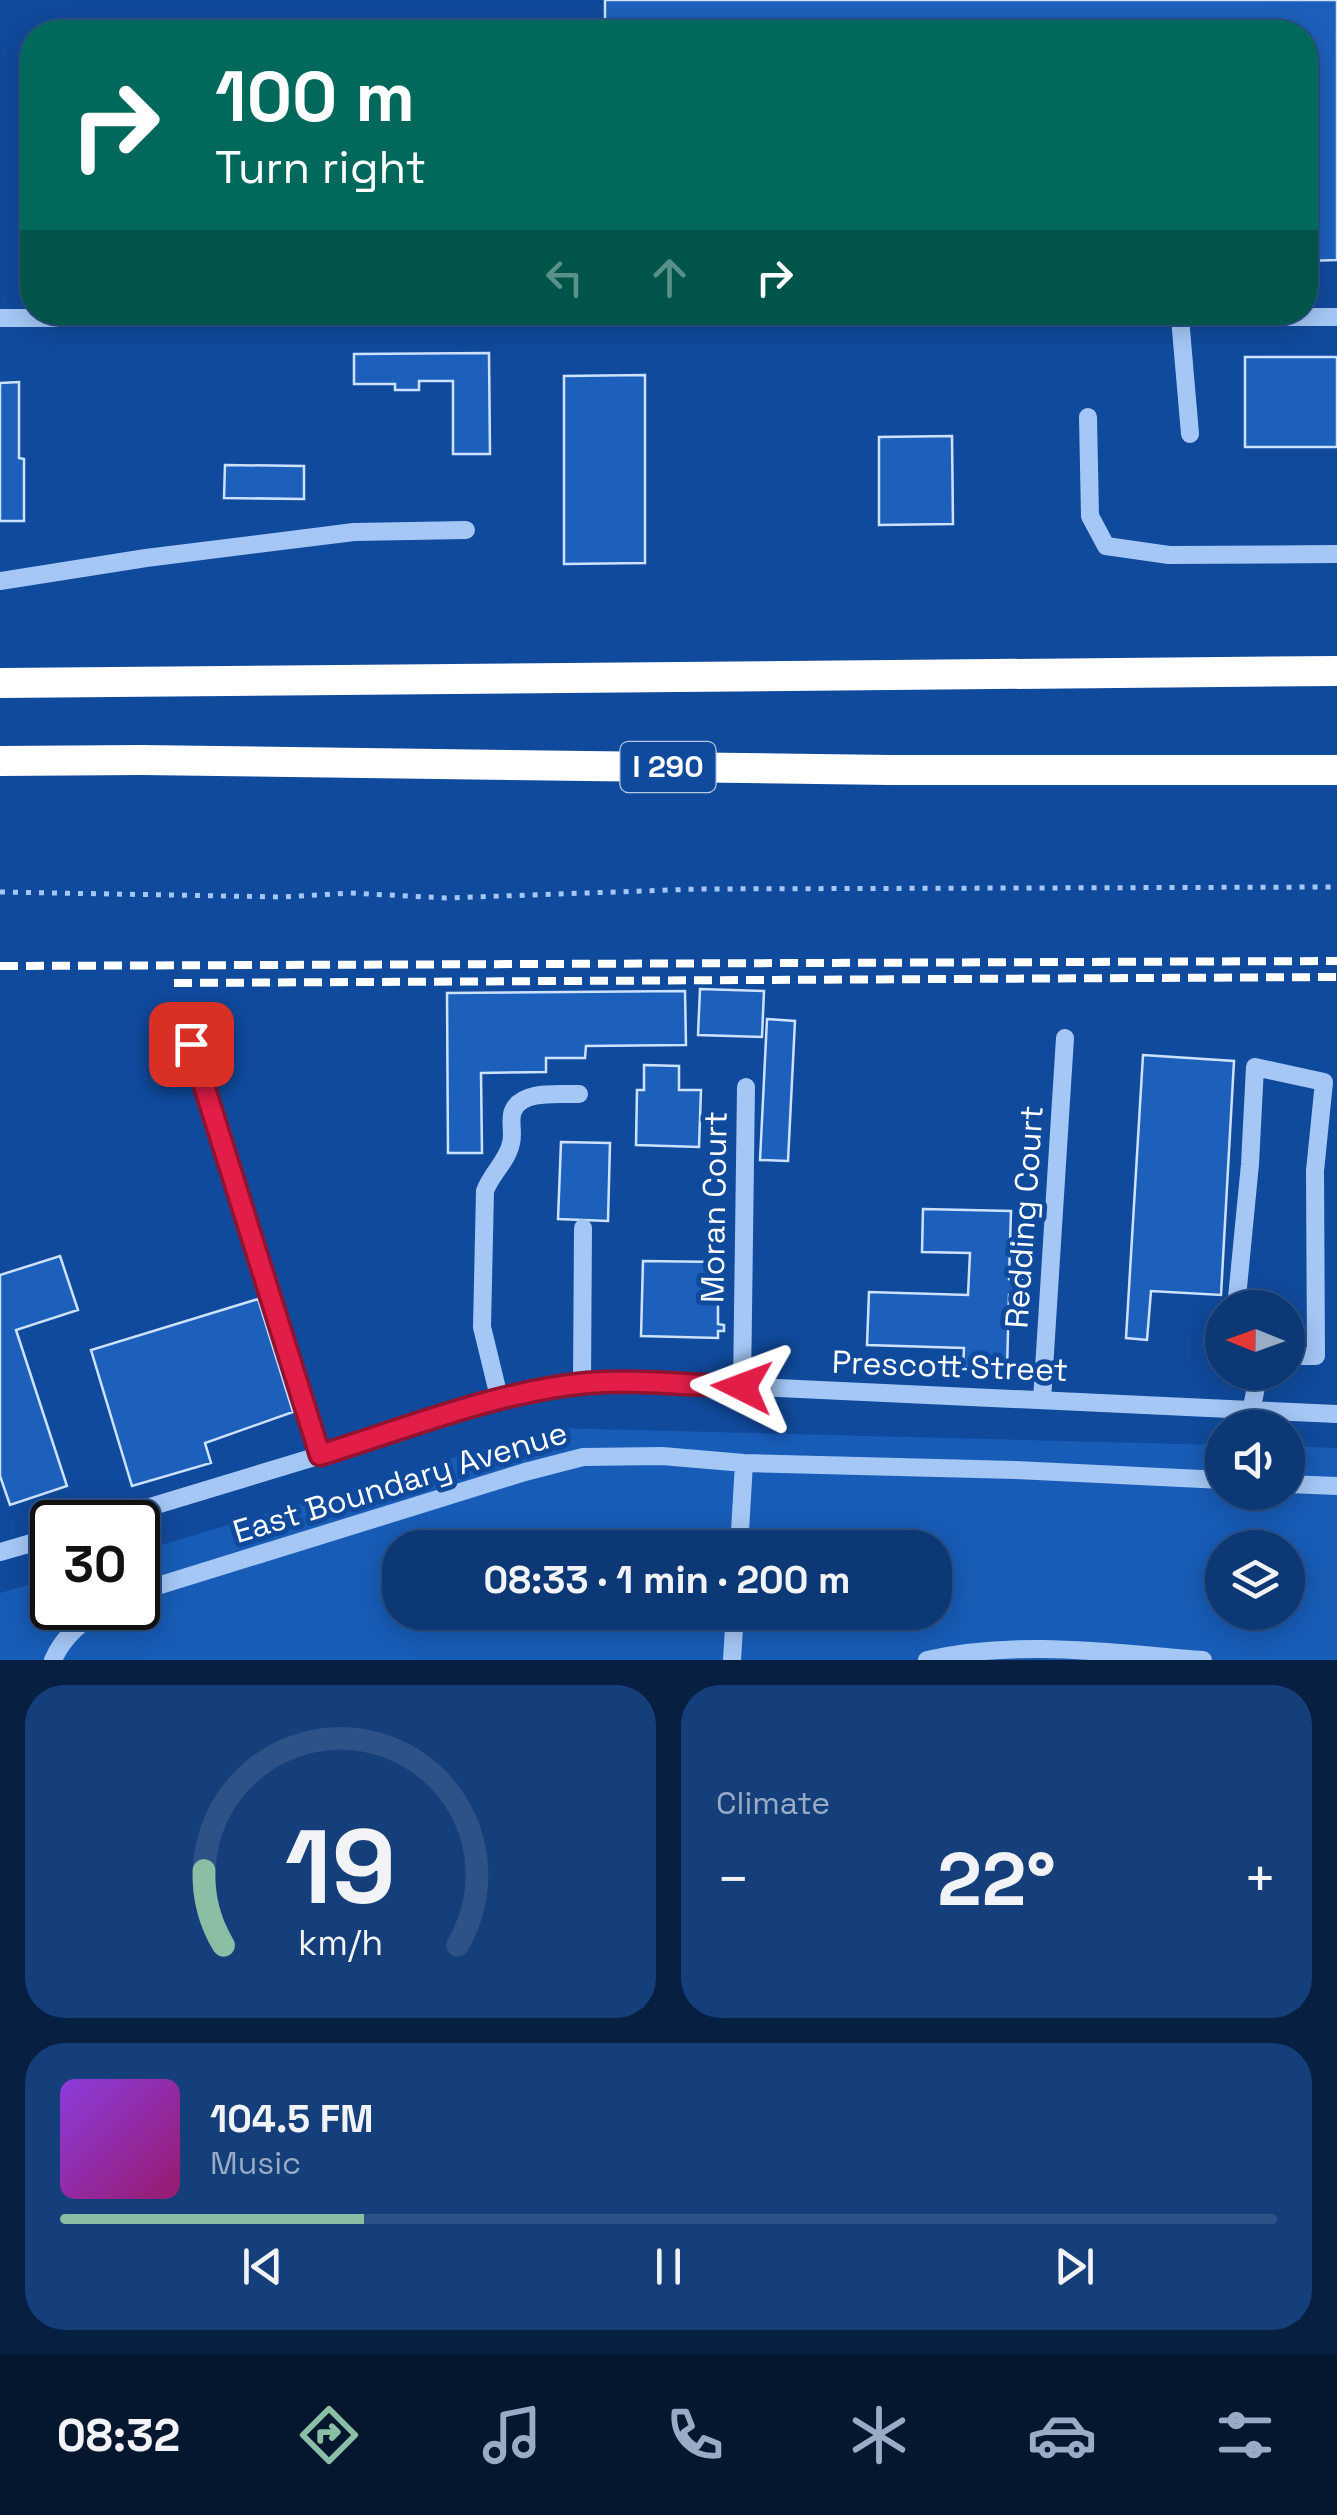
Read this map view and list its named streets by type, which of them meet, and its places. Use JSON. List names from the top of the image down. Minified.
{"streets":{"highway":["I 290"],"street":["Moran Court","Redding Court","Prescott Street","East Boundary Avenue"]},"crossings":[["Moran Court","Prescott Street"],["Redding Court","Prescott Street"]],"north":"left","page":{"turn":["100 m","Turn right"],"limit":"30","trip":"08:33 · 1 min · 200 m","tile":"Climate","heat":["−","22°","+"],"song":["104.5 FM","Music"],"tabs":"08:32","gauge":["19","km/h"]}}
